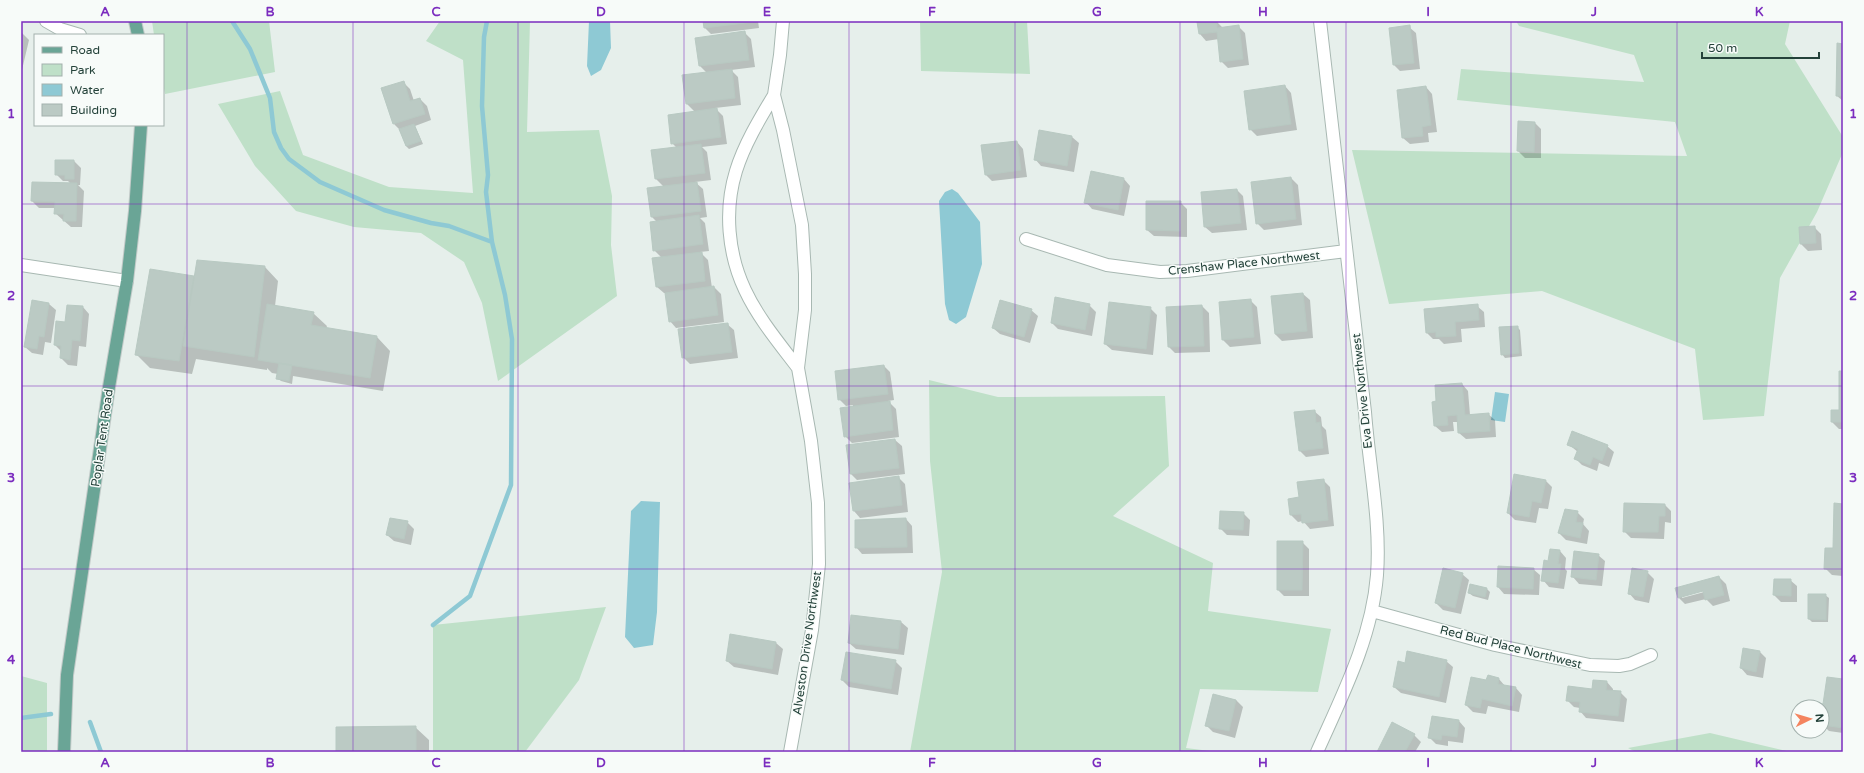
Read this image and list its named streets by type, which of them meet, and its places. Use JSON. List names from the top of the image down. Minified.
{"streets":{"main road":["Poplar Tent Road"],"street":["Crenshaw Place Northwest","Eva Drive Northwest","Alveston Drive Northwest","Red Bud Place Northwest"]},"crossings":[["Crenshaw Place Northwest","Eva Drive Northwest"],["Eva Drive Northwest","Red Bud Place Northwest"]],"legend":["Road","Park","Water","Building"],"scale_bar":"50 m","north":"right","grid":{"columns":["A","B","C","D","E","F","G","H","I","J","K"],"rows":["1","2","3","4"]}}
